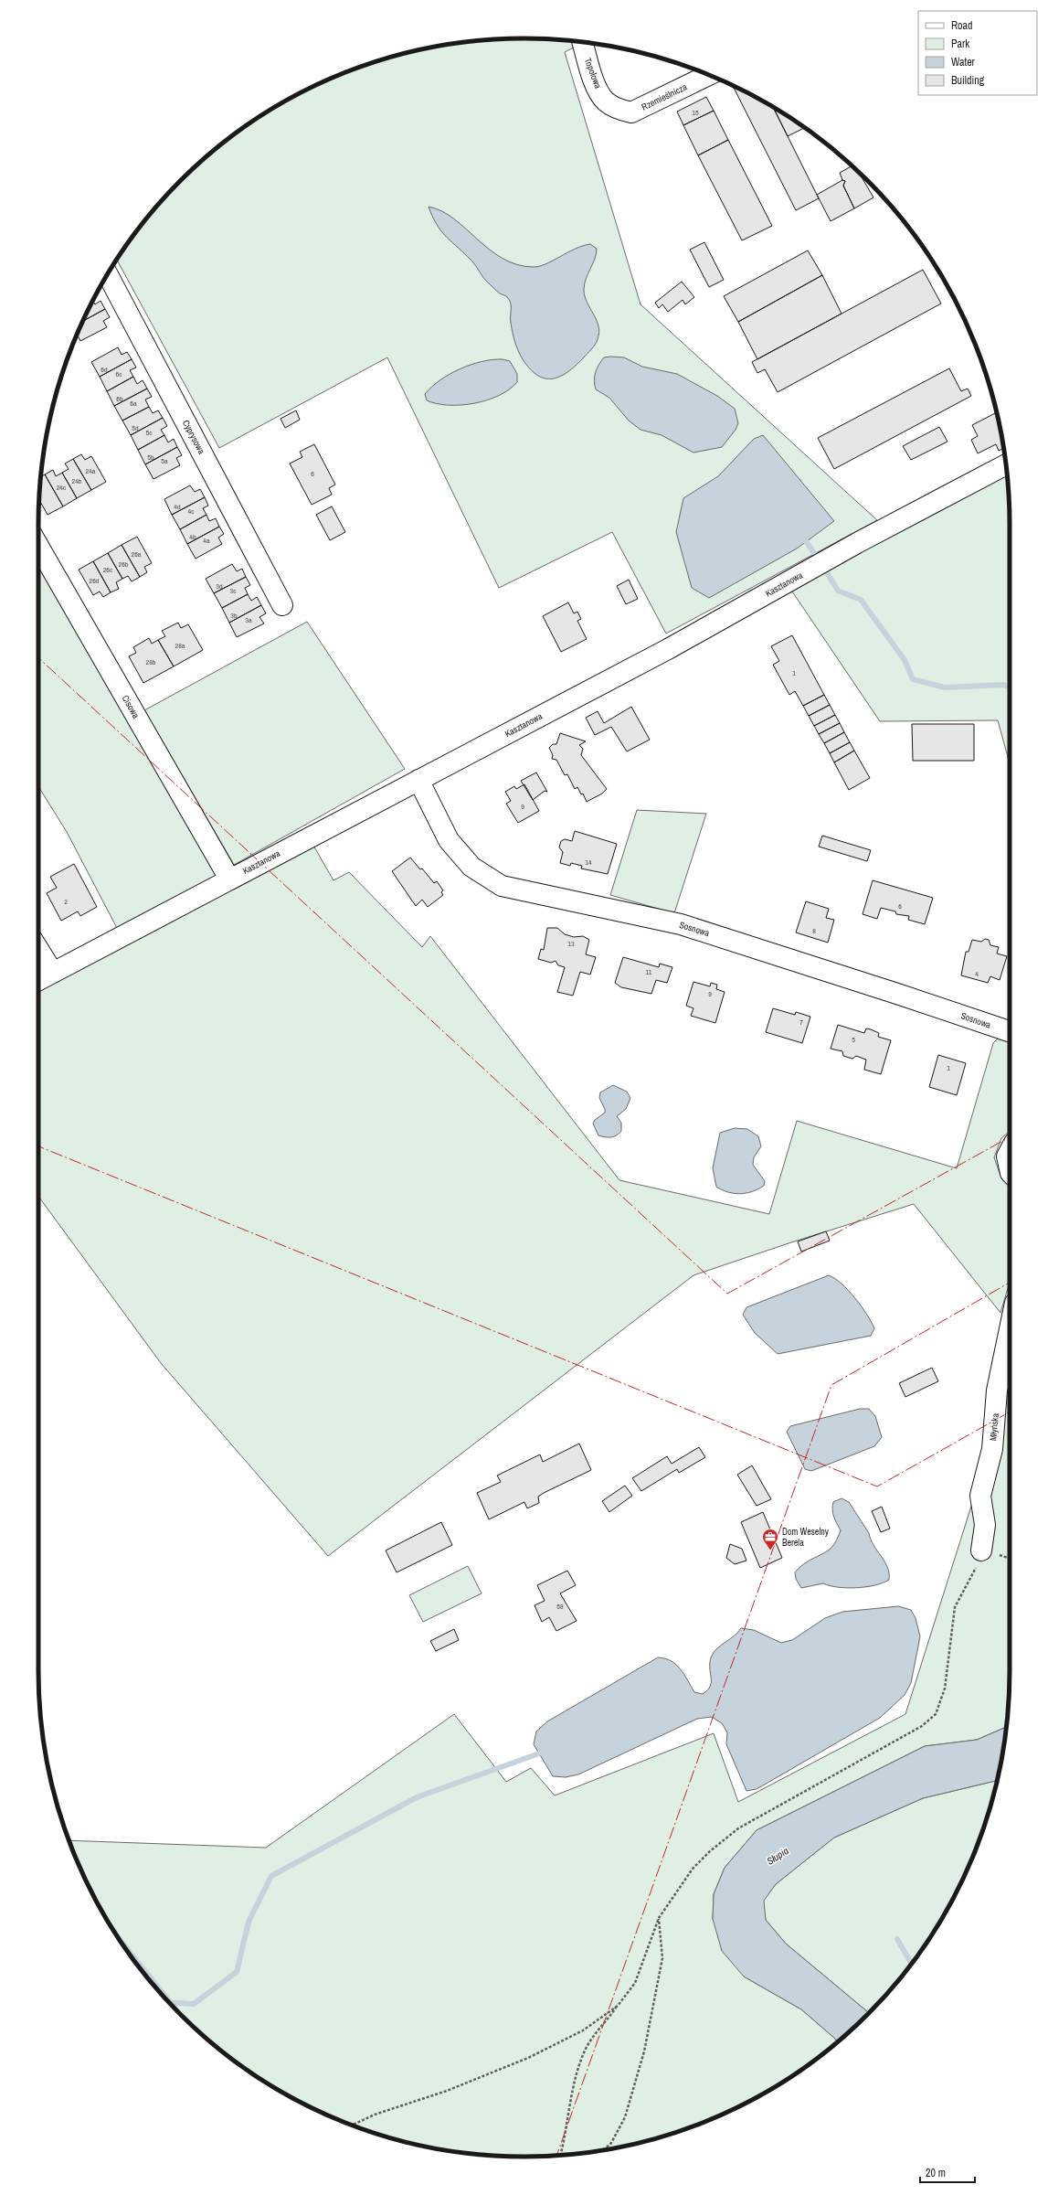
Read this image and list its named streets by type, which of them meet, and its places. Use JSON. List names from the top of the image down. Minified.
{"streets":{"street":["Topolowa","Rzemieślnicza","Cyprysowa","Kasztanowa","Cisowa","Sosnowa","Młyńska"]},"crossings":[["Topolowa","Rzemieślnicza"],["Kasztanowa","Cisowa"],["Kasztanowa","Sosnowa"]],"water":["Słupia"],"places":{"office":["Dom Weselny Berela"]},"house_numbers":["15","6d","6c","6b","6a","5d","5c","5b","5a","24a","6","24b","24c","4d","4c","4b","4a","26a","26b","26c","26d","3d","3c","3b","3a","28a","28b","1","9","14","2","6","8","13","11","4","9","7","5","1","58"],"legend":["Road","Park","Water","Building"],"scale_bar":"20 m"}
